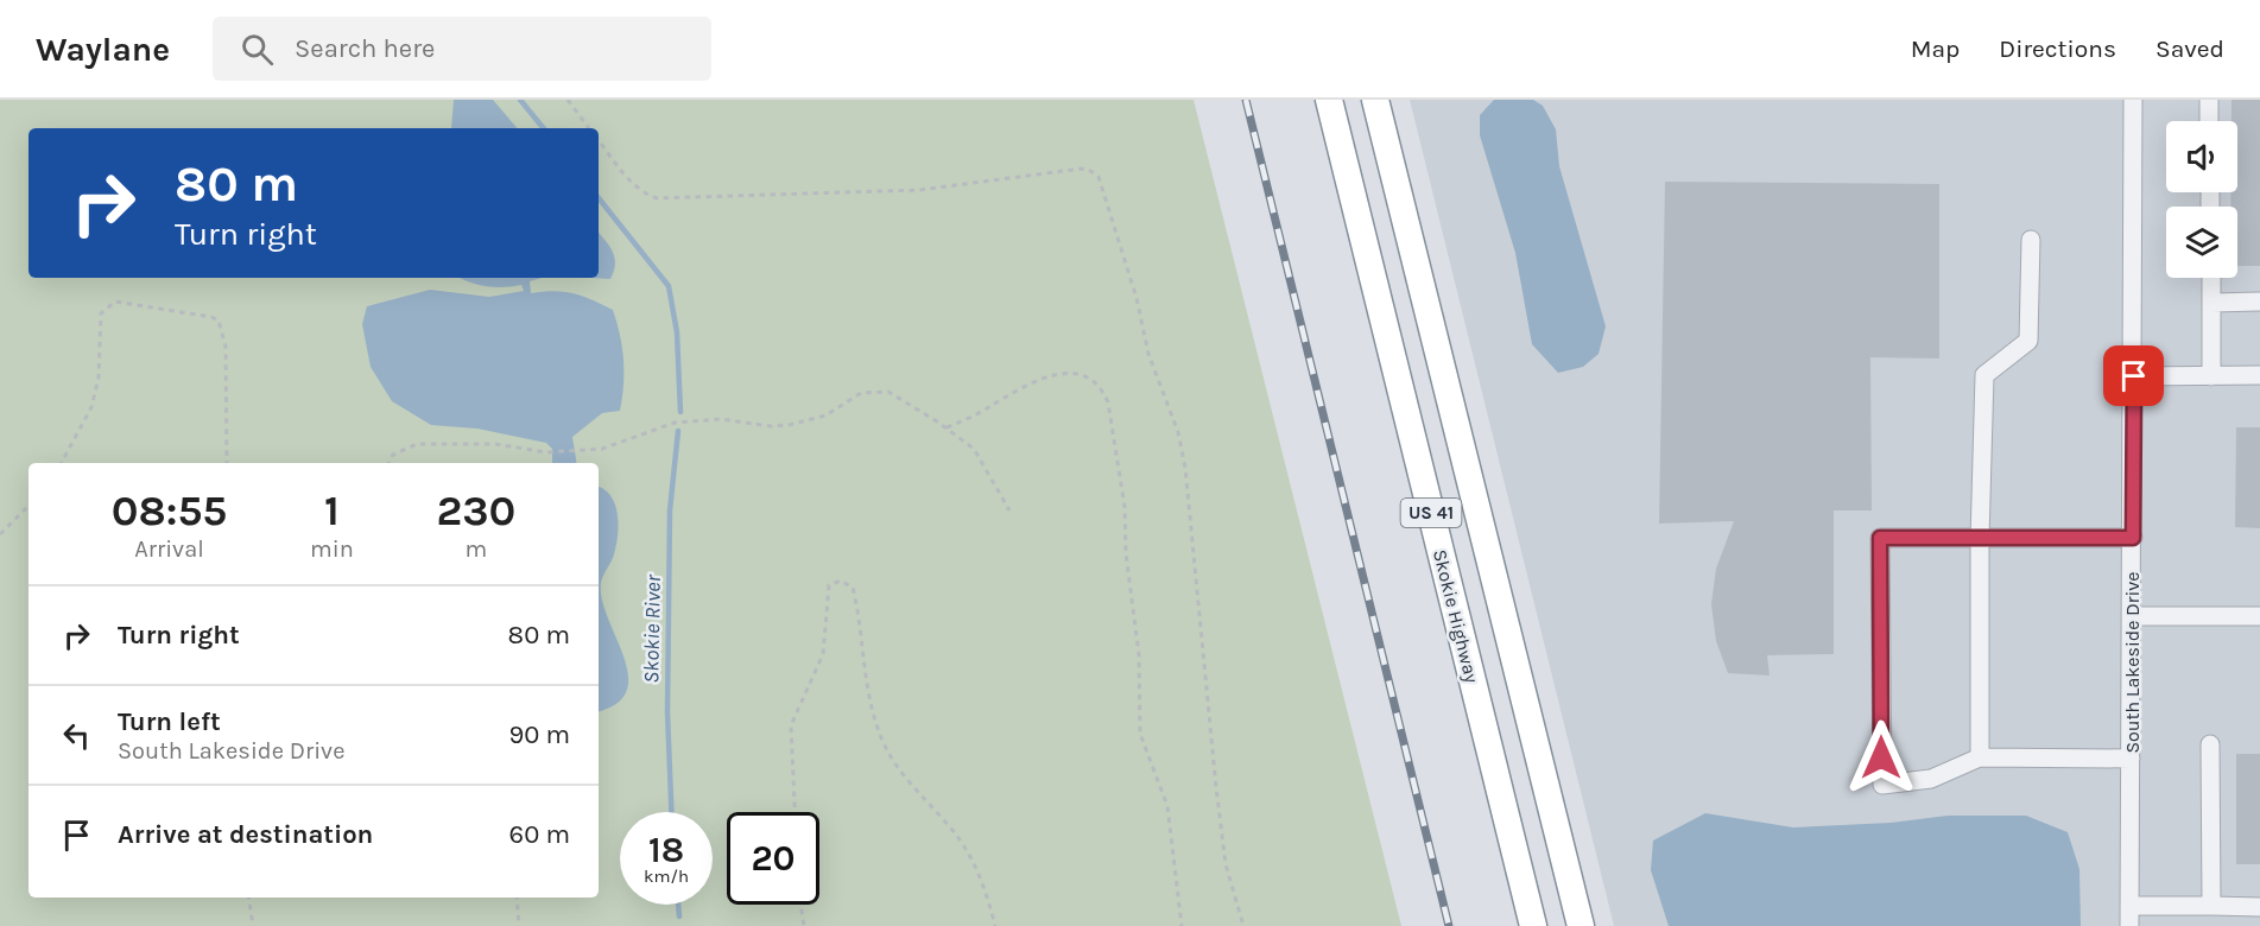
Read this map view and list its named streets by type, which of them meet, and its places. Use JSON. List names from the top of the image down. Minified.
{"streets":{"highway":["US 41","Skokie Highway"],"street":["South Lakeside Drive"]},"water":["Skokie River"],"page":{"header":"Waylane","search":"Search here","nav":["Map","Directions","Saved"],"turn":["80 m","Turn right"],"eta":["08:55","Arrival","1","min","230","m"],"list":[{"name":"Turn right","value":"80 m"},{"name":"Turn left","note":"South Lakeside Drive","value":"90 m"},{"name":"Arrive at destination","value":"60 m"}],"speed":"18 km/h","limit":"20"}}
